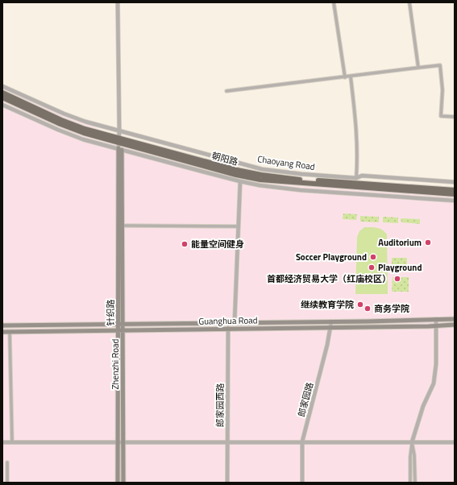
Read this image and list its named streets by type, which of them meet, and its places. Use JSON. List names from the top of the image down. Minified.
{"streets":{"highway":["朝阳路"],"main road":["针织路","Guanghua Road","Zhenzhi Road"],"street":["Chaoyang Road","郎家园路","郎家园西路"]},"crossings":[["针织路","Guanghua Road"],["针织路","Zhenzhi Road"],["Guanghua Road","Zhenzhi Road"],["Guanghua Road","郎家园路"],["Guanghua Road","郎家园西路"]],"places":["Auditorium","能量空间健身","Soccer Playground","Playground","首都经济贸易大学（红庙校区）","继续教育学院","商务学院"]}
